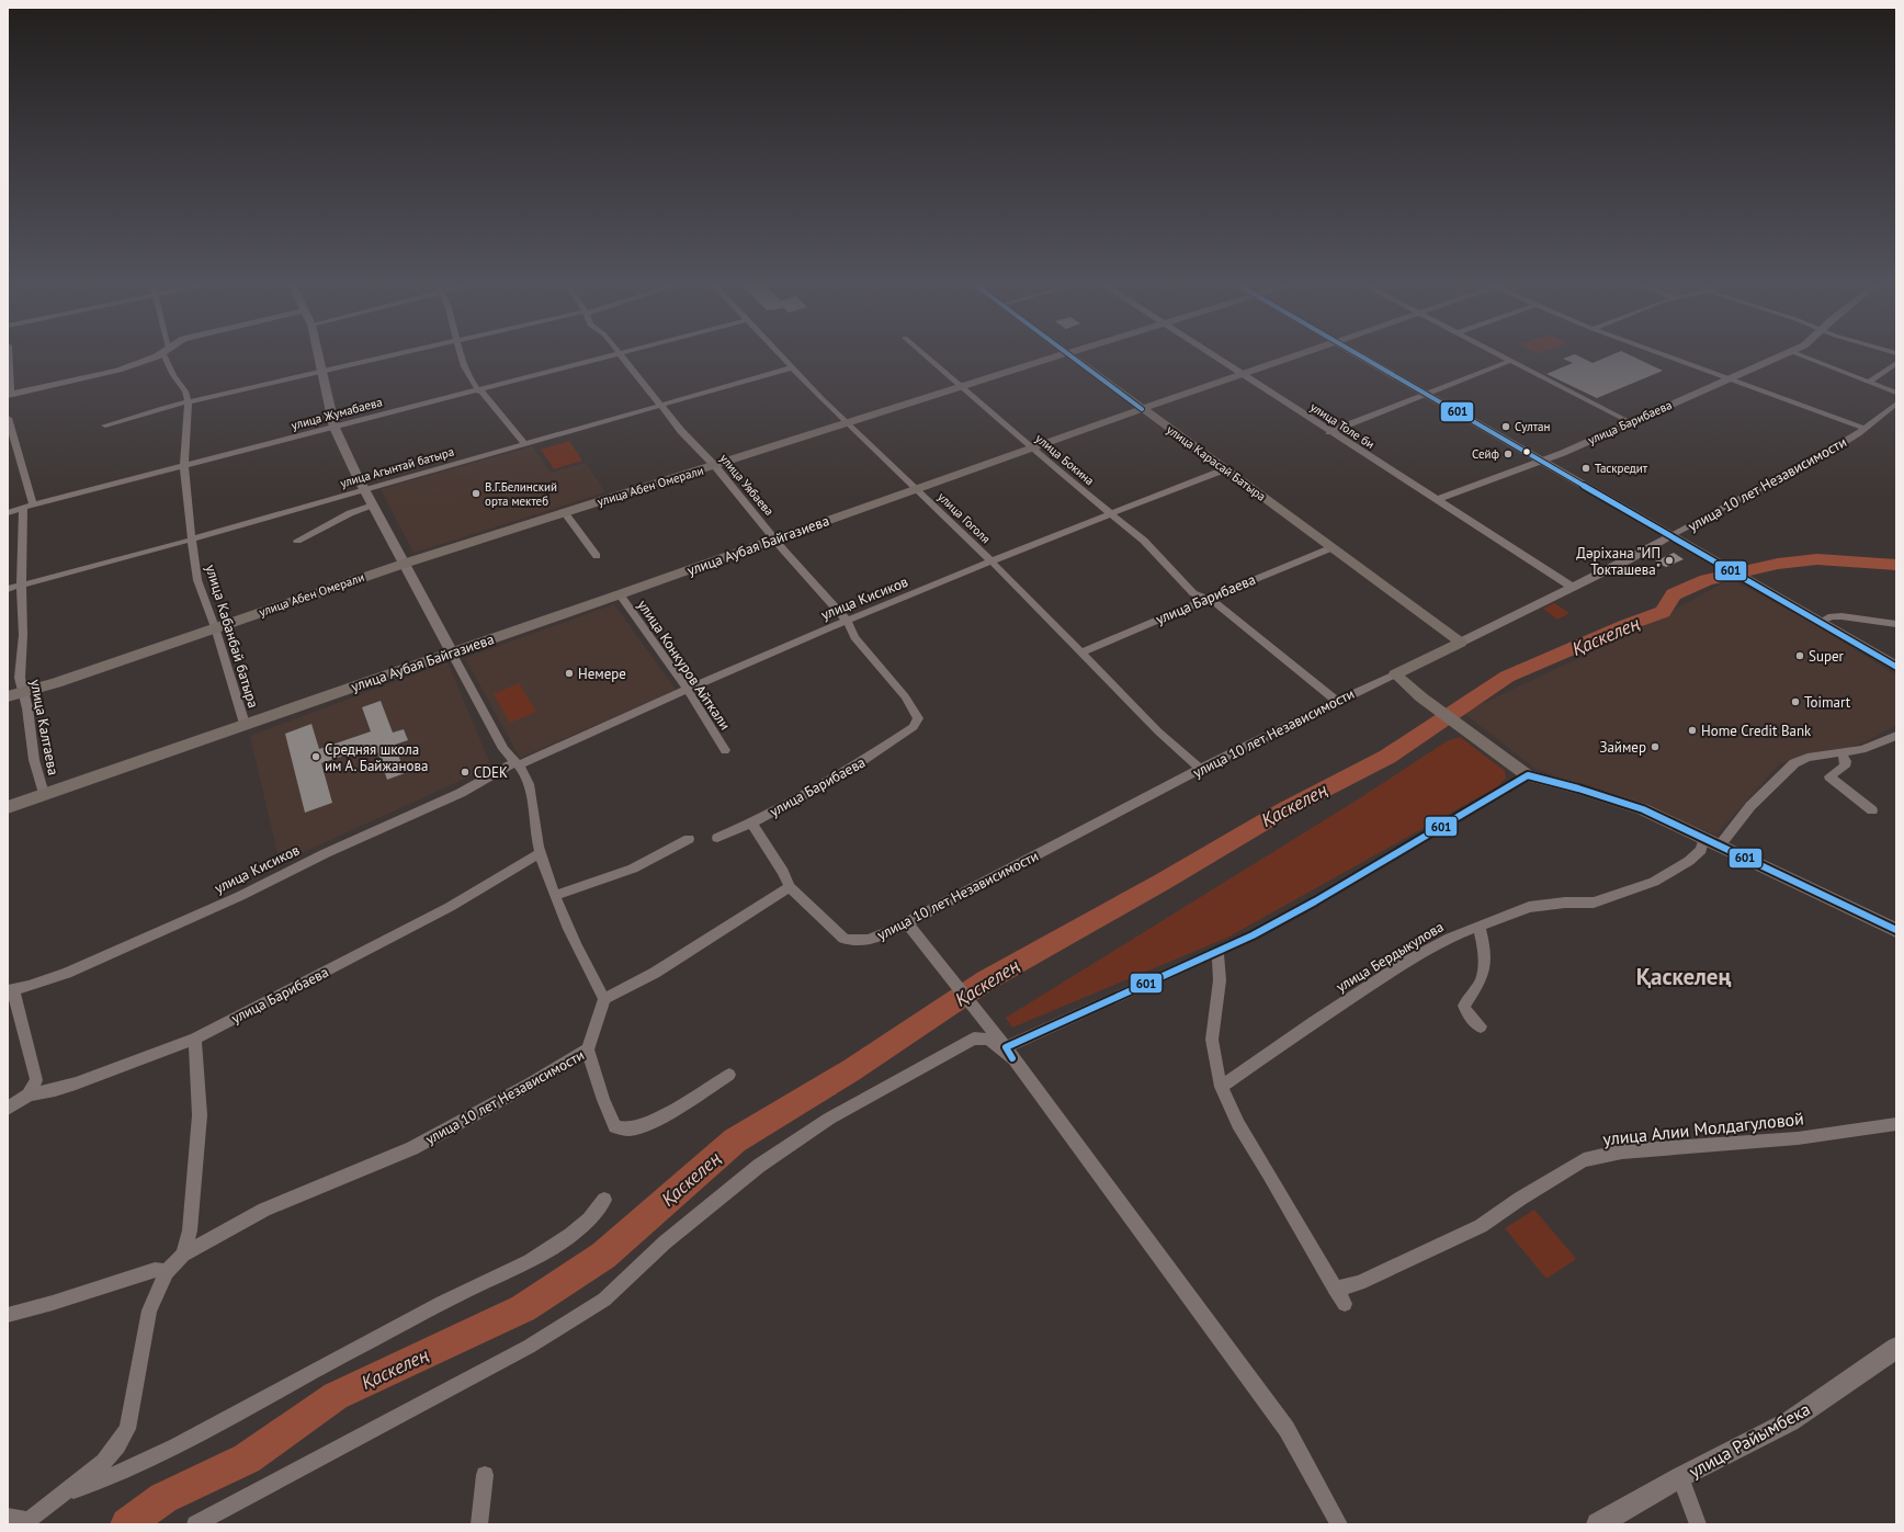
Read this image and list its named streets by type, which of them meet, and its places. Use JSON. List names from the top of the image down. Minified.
{"streets":{"main road":["улица Карасай Батыра","улица 10 лет Независимости","улица Абен Омерали","улица Аубая Байгазиева"],"street":["улица Жумабаева","улица Барибаева","улица Толе би","улица Бокина","улица Агынтай батыра","улица Уябаева","улица Гоголя","улица Кисиков","улица Кабанбай батыра","улица Конкуров Айткали","улица Калтаева","улица Бердыкулова","улица Алии Молдагуловой","улица Райымбека"]},"crossings":[["улица Жумабаева","улица Кабанбай батыра"],["улица Жумабаева","улица Калтаева"],["улица Барибаева","улица Толе би"],["улица Барибаева","улица Бокина"],["улица Барибаева","улица Карасай Батыра"],["улица Барибаева","улица Уябаева"],["улица Барибаева","улица Гоголя"],["улица Толе би","улица 10 лет Независимости"],["улица Толе би","улица Аубая Байгазиева"],["улица Бокина","улица 10 лет Независимости"],["улица Бокина","улица Абен Омерали"],["улица Бокина","улица Аубая Байгазиева"],["улица Бокина","улица Кисиков"],["улица Карасай Батыра","улица 10 лет Независимости"],["улица Карасай Батыра","улица Аубая Байгазиева"],["улица Карасай Батыра","улица Кисиков"],["улица Агынтай батыра","улица Уябаева"],["улица Агынтай батыра","улица Гоголя"],["улица Агынтай батыра","улица Кабанбай батыра"],["улица Агынтай батыра","улица Калтаева"],["улица 10 лет Независимости","улица Гоголя"],["улица Уябаева","улица Абен Омерали"],["улица Уябаева","улица Аубая Байгазиева"],["улица Уябаева","улица Кисиков"],["улица Абен Омерали","улица Гоголя"],["улица Абен Омерали","улица Кабанбай батыра"],["улица Абен Омерали","улица Калтаева"],["улица Гоголя","улица Аубая Байгазиева"],["улица Гоголя","улица Кисиков"],["улица Аубая Байгазиева","улица Кабанбай батыра"],["улица Аубая Байгазиева","улица Конкуров Айткали"],["улица Аубая Байгазиева","улица Калтаева"],["улица Кисиков","улица Конкуров Айткали"]],"districts":["Қаскелең"],"water":["Қаскелең"],"places":["Султан","Сейф","Таскредит","В.Г.Белинский орта мектеб","Дәріхана \"ИП Токташева\"","Super","Немере","Toimart","Home Credit Bank","Займер","Средняя школа им А. Байжанова","CDEK"],"lines":["transit line 601"]}
